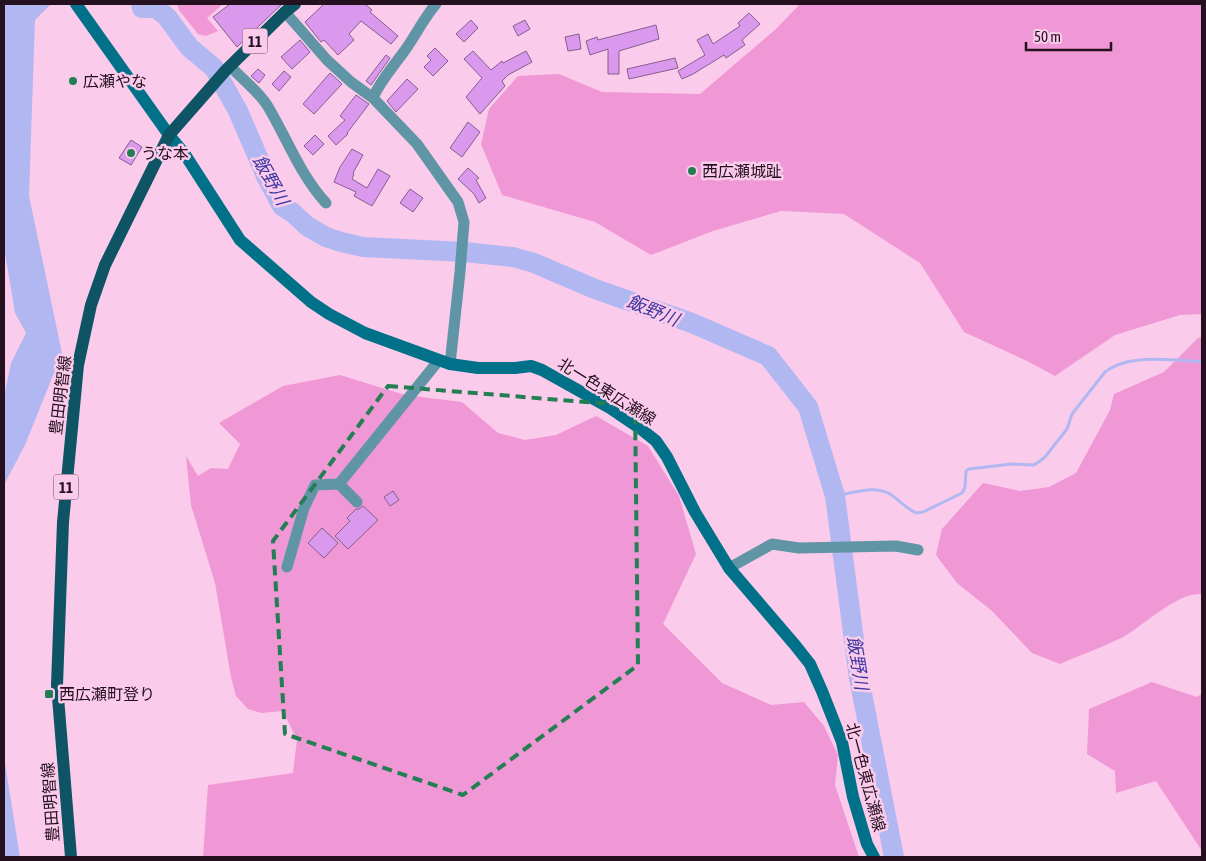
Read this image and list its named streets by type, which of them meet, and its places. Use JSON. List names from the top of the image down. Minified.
{"streets":{"main road":["11","北一色東広瀬線","豊田明智線"]},"crossings":[["北一色東広瀬線","豊田明智線"]],"water":["飯野川"],"places":{"other":["広瀬やな","うな本","西広瀬城趾"],"transit":["西広瀬町登り"]},"scale_bar":"50 m"}
